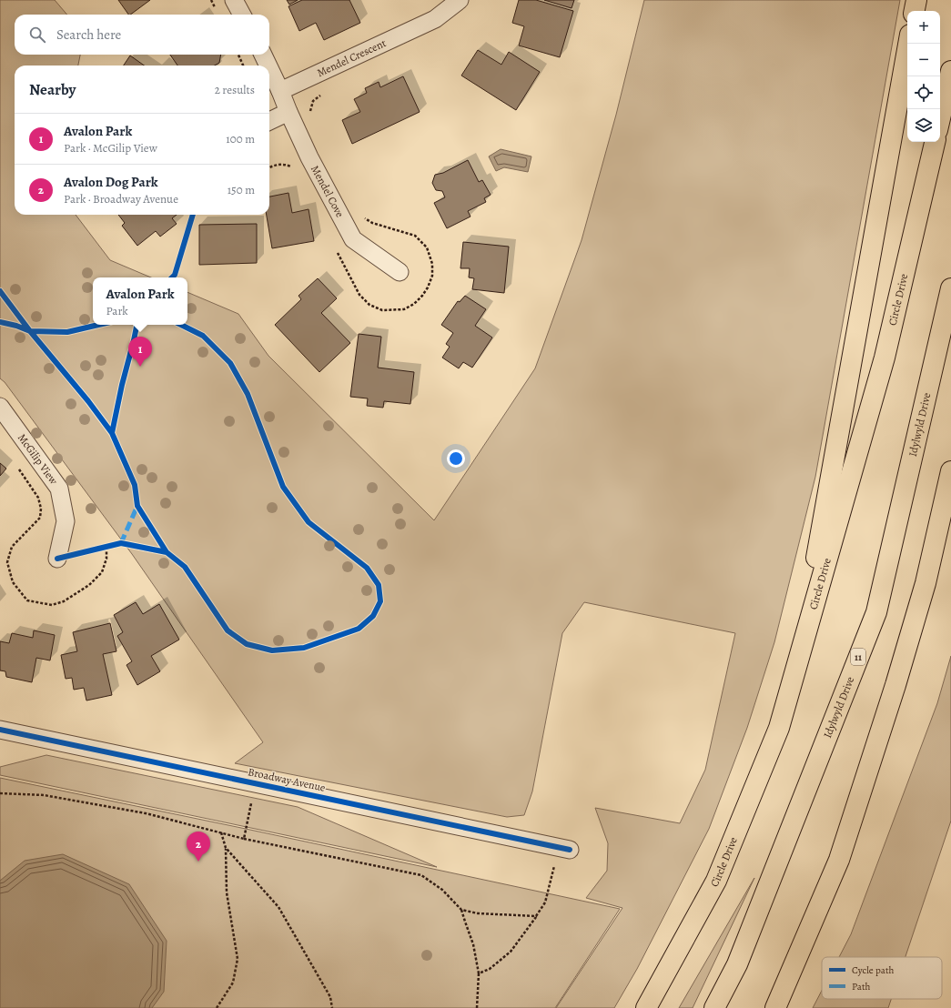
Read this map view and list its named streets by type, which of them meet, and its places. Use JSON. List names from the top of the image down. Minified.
{"streets":{"highway":["Circle Drive","Idylwyld Drive","11"],"street":["Mendel Crescent","Mendel Cove","McGilip View","Broadway Avenue"]},"crossings":[["Mendel Crescent","Mendel Cove"]],"legend":["Cycle path","Path"],"page":{"map_buttons":["+","−"],"search":"Search here","heading":["Nearby","2 results"],"list":[{"mark":"1","name":"Avalon Park","note":"Park · McGilip View","value":"100 m"},{"mark":"2","name":"Avalon Dog Park","note":"Park · Broadway Avenue","value":"150 m"}],"popup":["Avalon Park","Park"],"pins":["1","2"]}}
